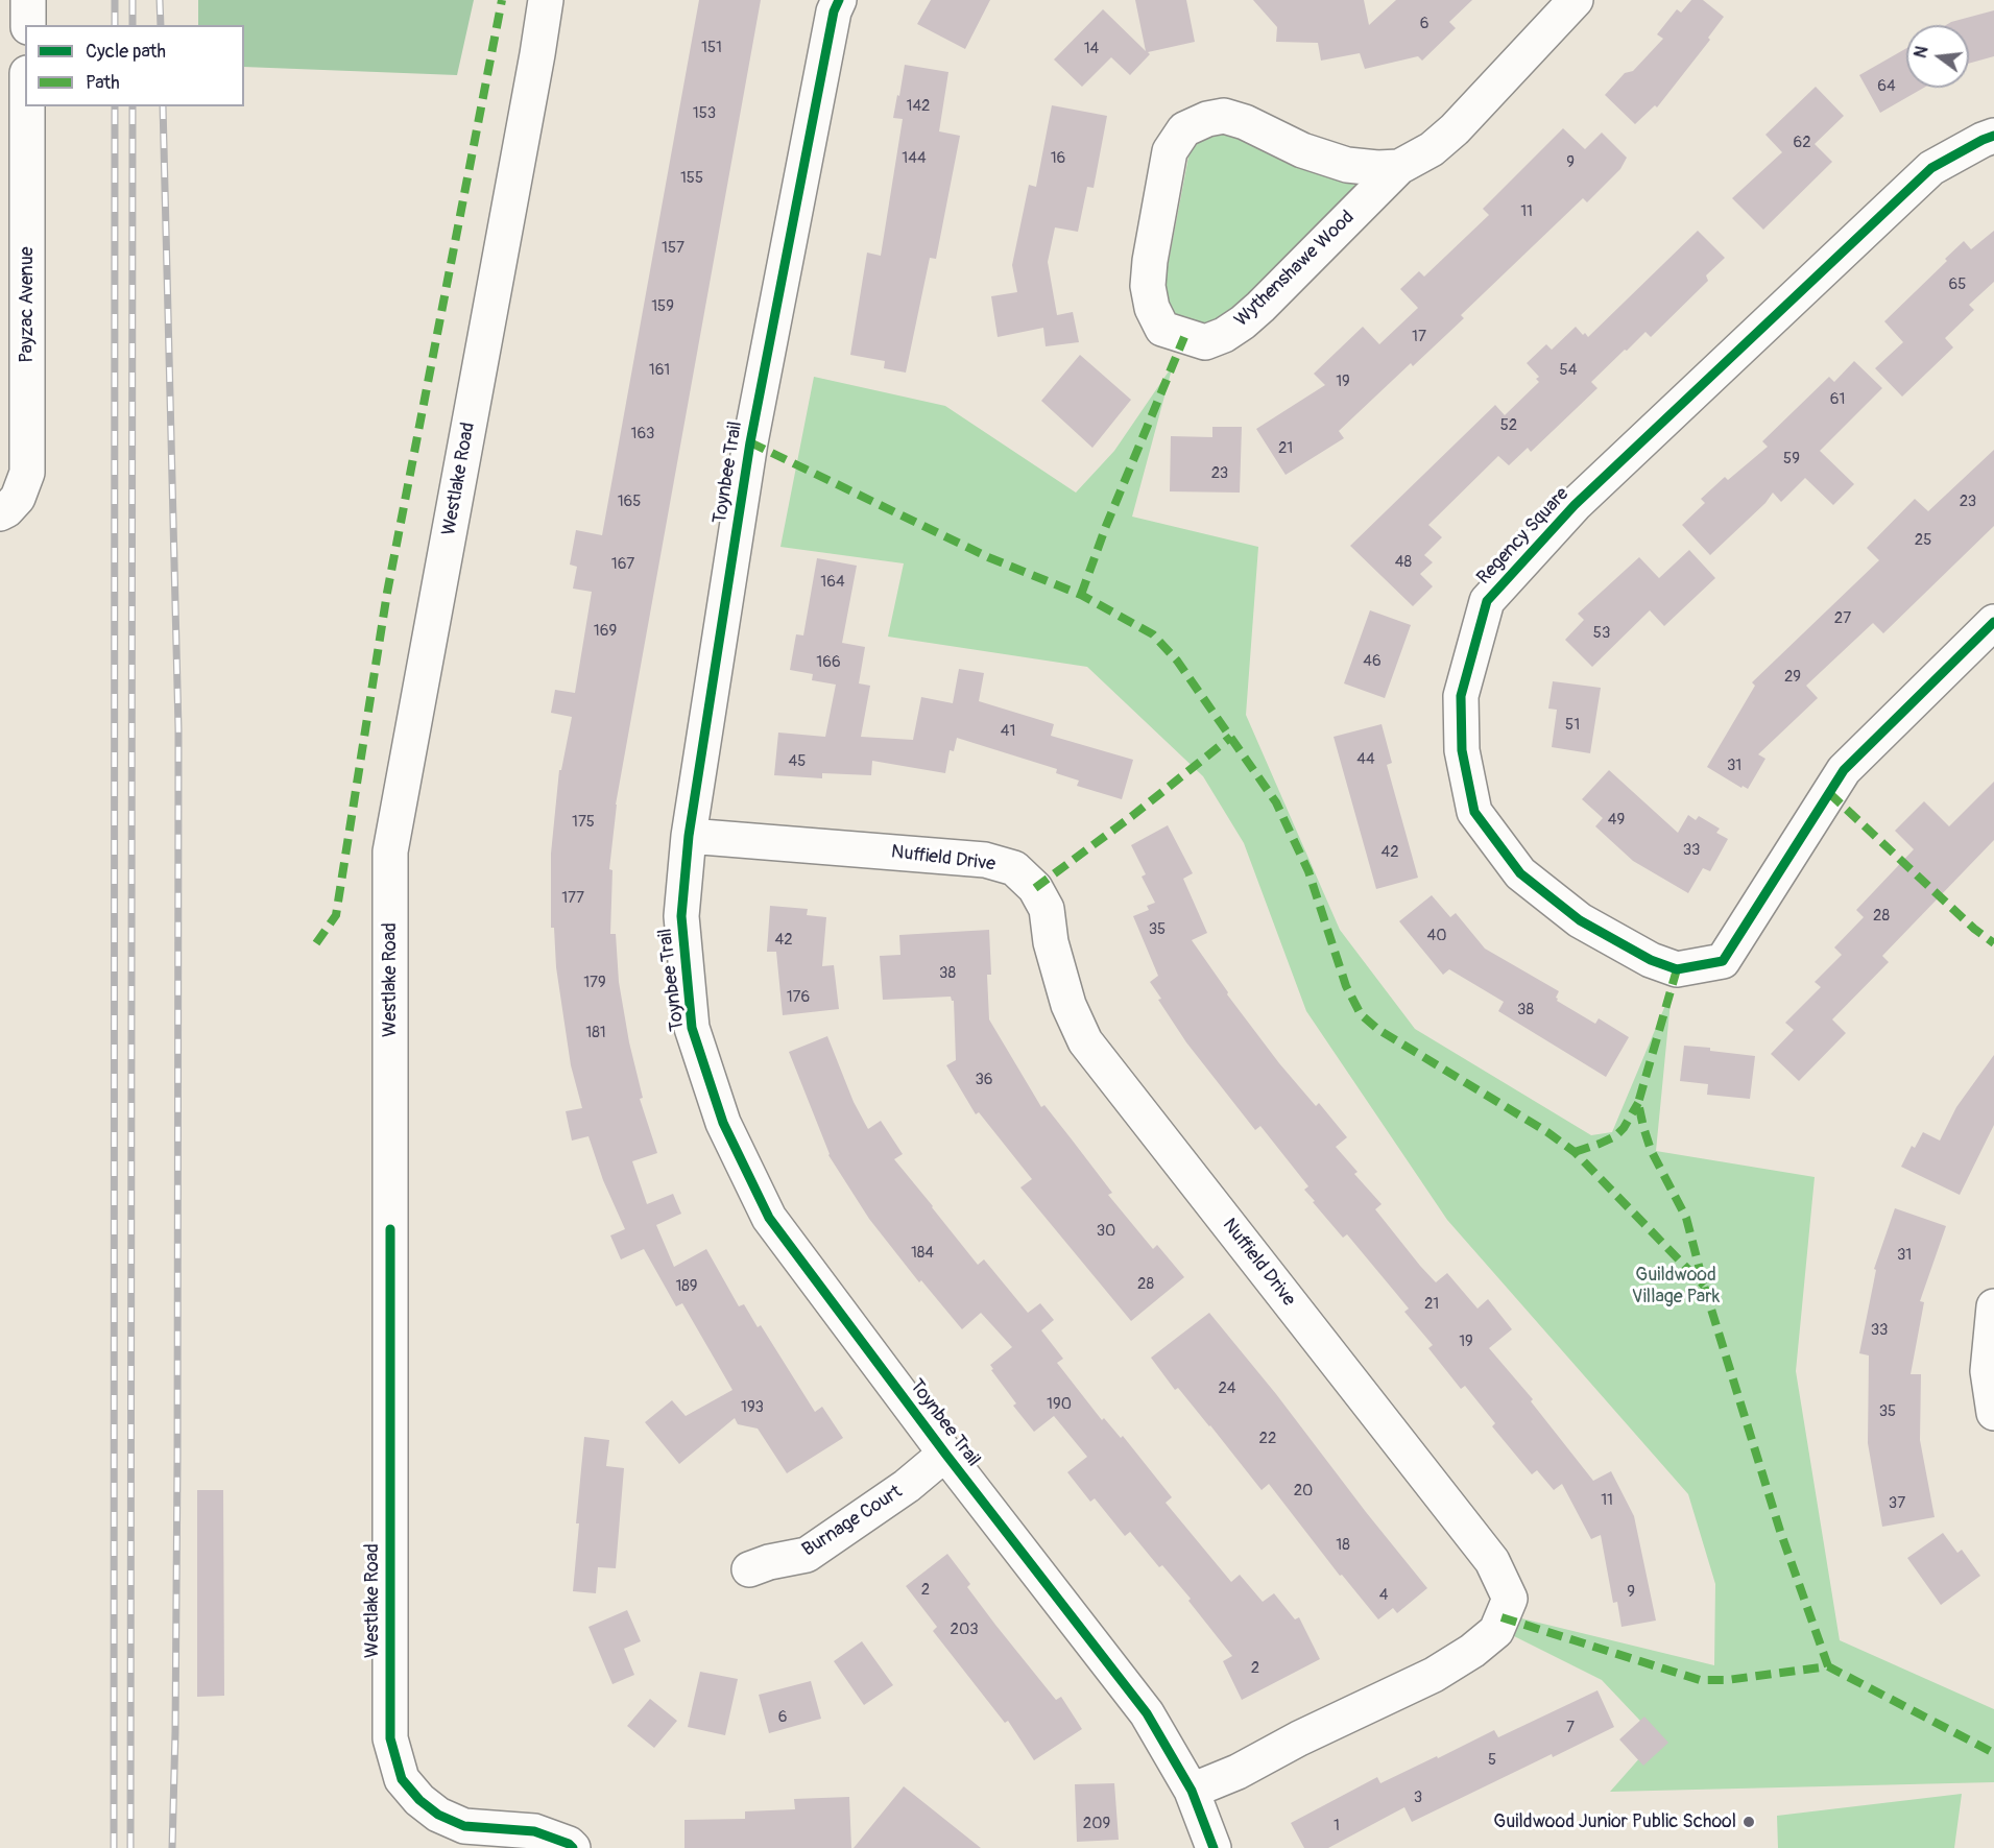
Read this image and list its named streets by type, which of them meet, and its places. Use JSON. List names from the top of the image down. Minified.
{"streets":{"street":["Wythenshawe Wood","Payzac Avenue","Toynbee Trail","Westlake Road","Regency Square","Nuffield Drive","Burnage Court"]},"crossings":[["Toynbee Trail","Nuffield Drive"],["Toynbee Trail","Burnage Court"]],"parks":["Guildwood Village Park"],"places":["Guildwood Junior Public School"],"house_numbers":["6","151","14","64","142","153","62","144","16","9","155","11","157","65","159","17","161","54","19","61","52","163","21","59","23","165","23","25","48","167","164","27","169","53","46","166","29","51","41","44","45","31","49","175","33","42","177","28","35","40","42","38","179","176","38","181","36","30","184","31","28","189","21","33","19","24","190","193","35","22","20","11","37","18","2","9","4","203","2","6","7","5","3","209","1"],"legend":["Cycle path","Path"],"north":"left"}
